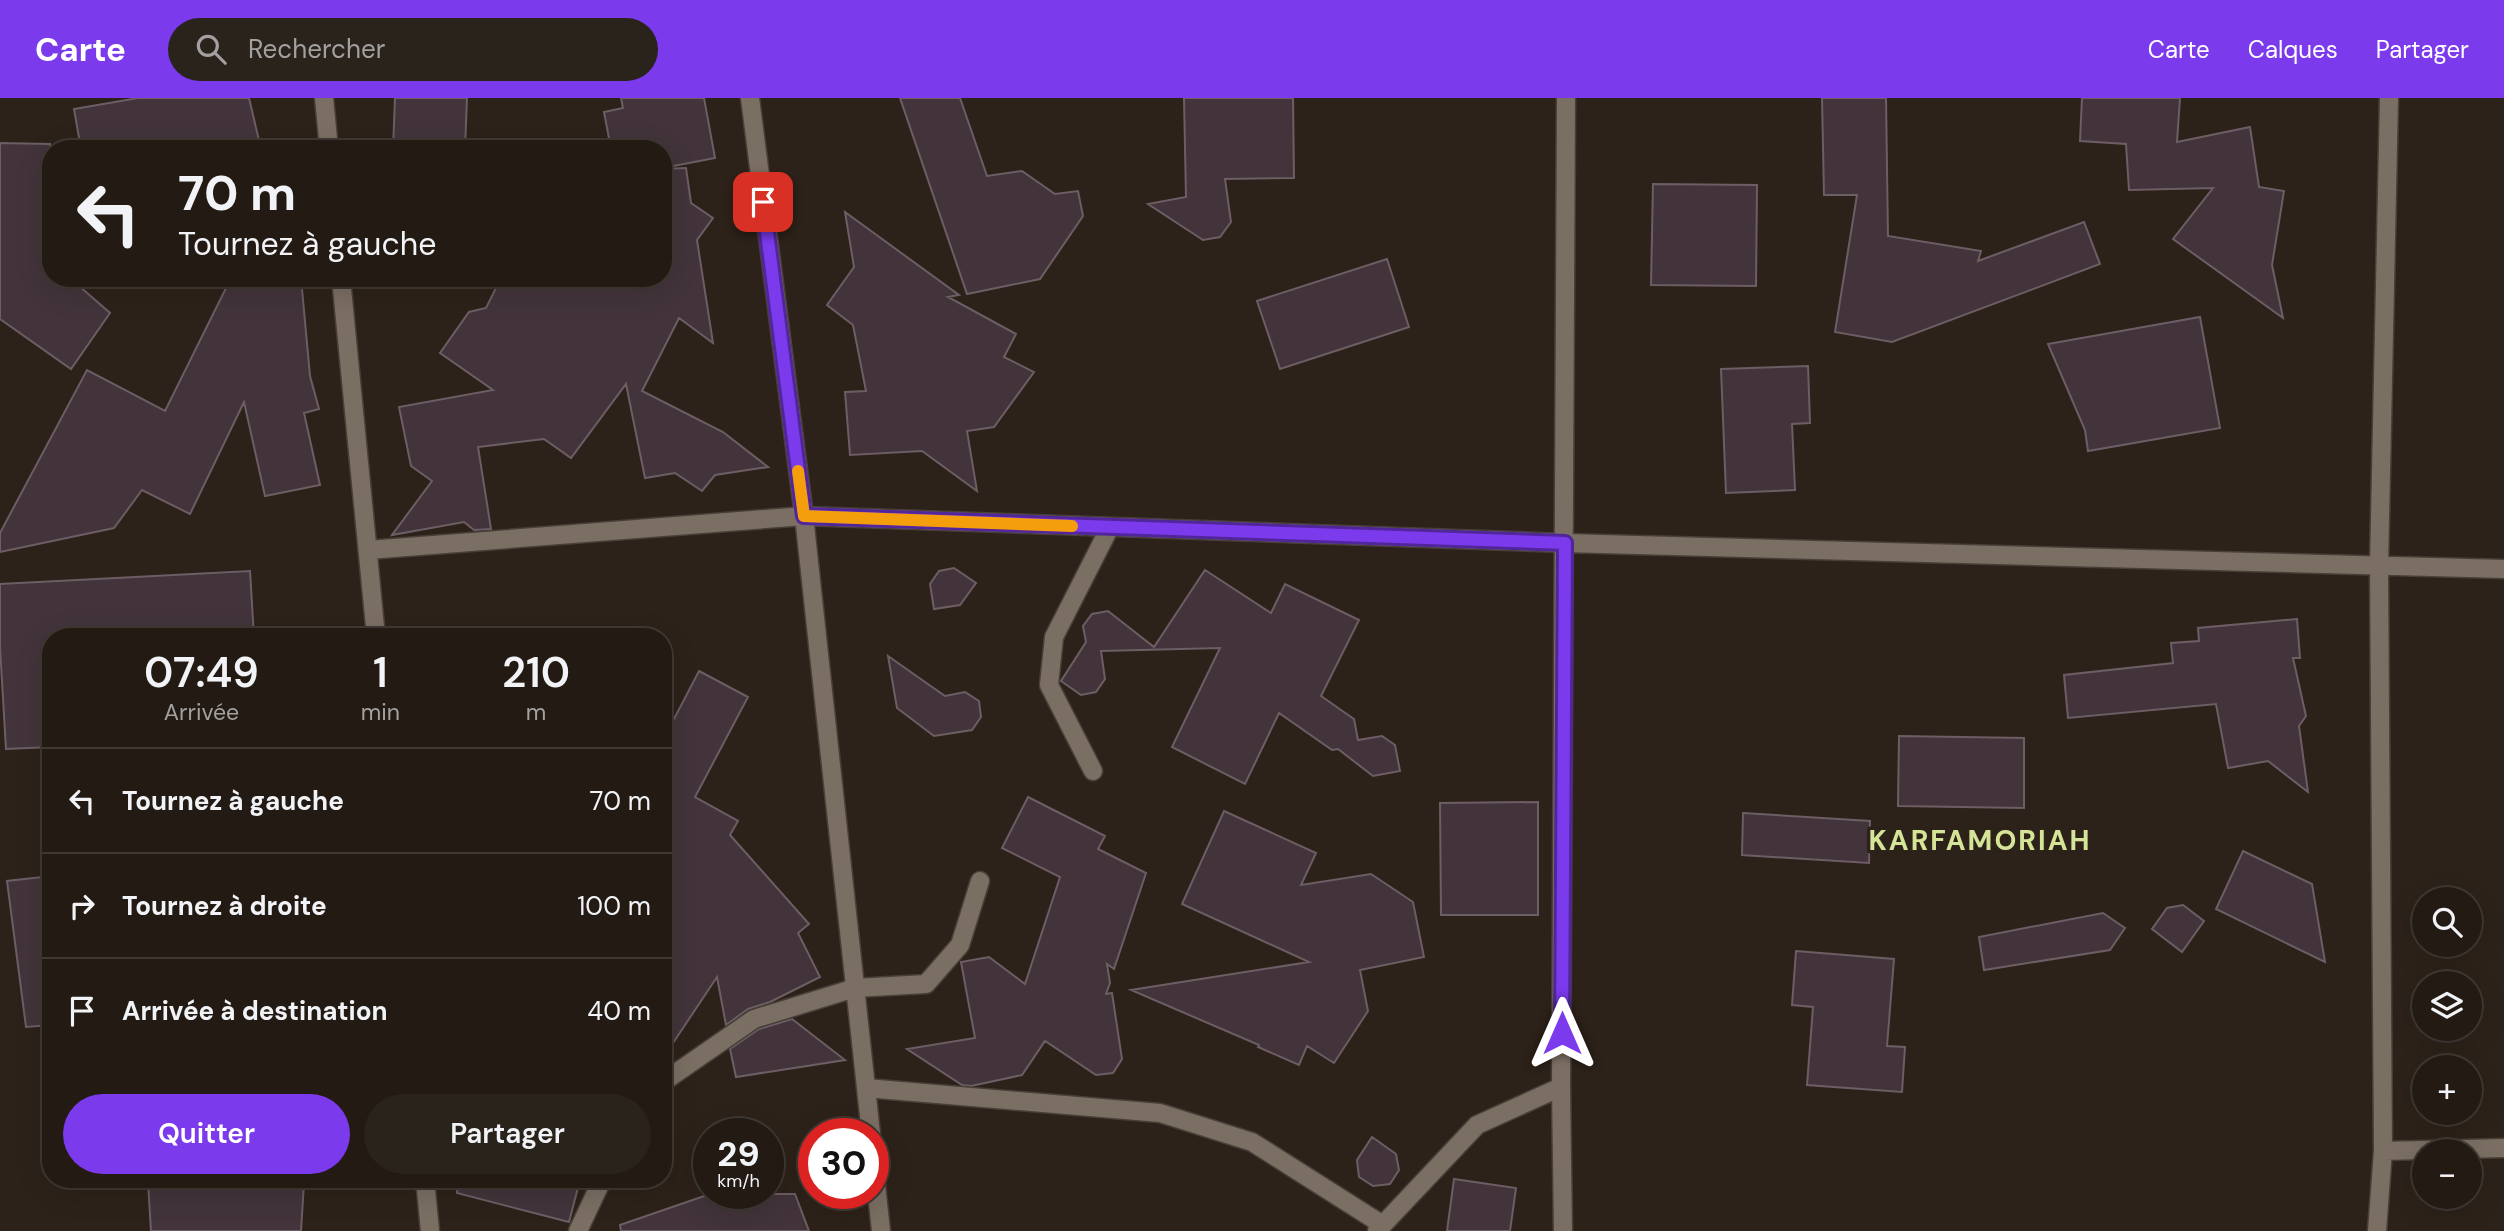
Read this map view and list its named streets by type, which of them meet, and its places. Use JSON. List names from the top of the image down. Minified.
{"districts":["KARFAMORIAH"],"page":{"header":"Carte","search":"Rechercher","nav":["Carte","Calques","Partager"],"turn":["70 m","Tournez à gauche"],"eta":["07:49","Arrivée","1","min","210","m"],"list":[{"name":"Tournez à gauche","value":"70 m"},{"name":"Tournez à droite","value":"100 m"},{"name":"Arrivée à destination","value":"40 m"}],"map_buttons":["+","−"],"buttons":["Quitter","Partager"],"speed":"29 km/h","limit":"30"}}
